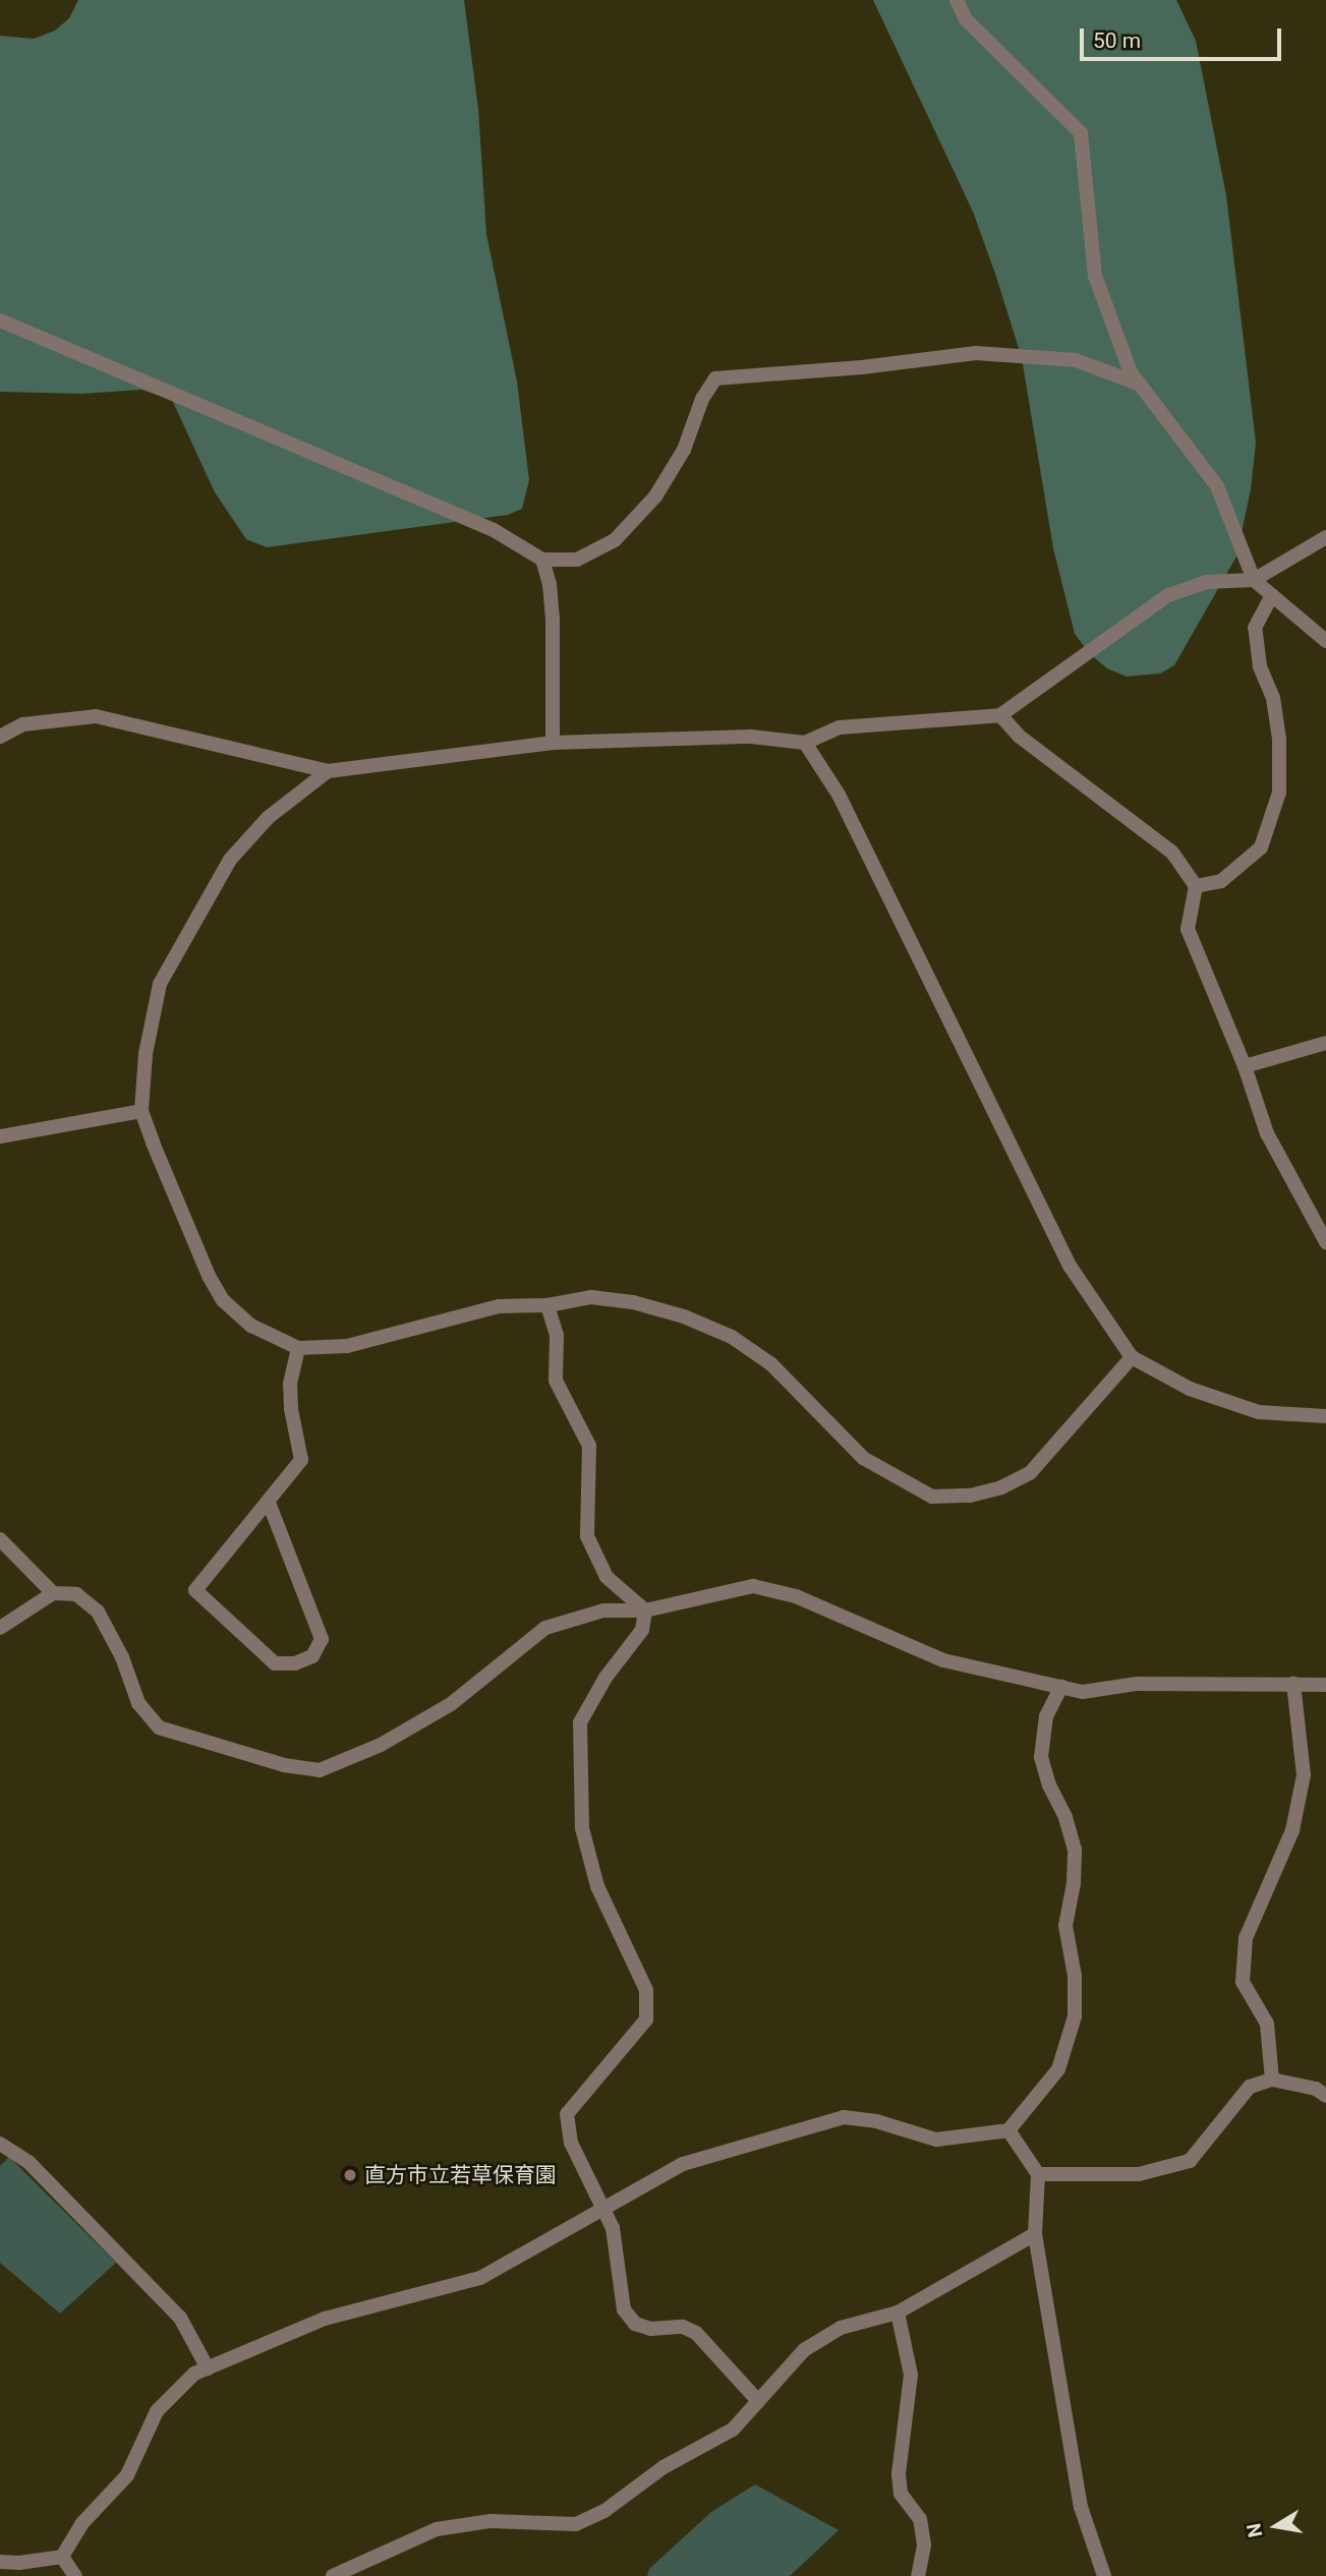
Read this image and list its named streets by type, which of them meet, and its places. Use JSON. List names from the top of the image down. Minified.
{"places":["直方市立若草保育園"],"scale_bar":"50 m","north":"left"}
